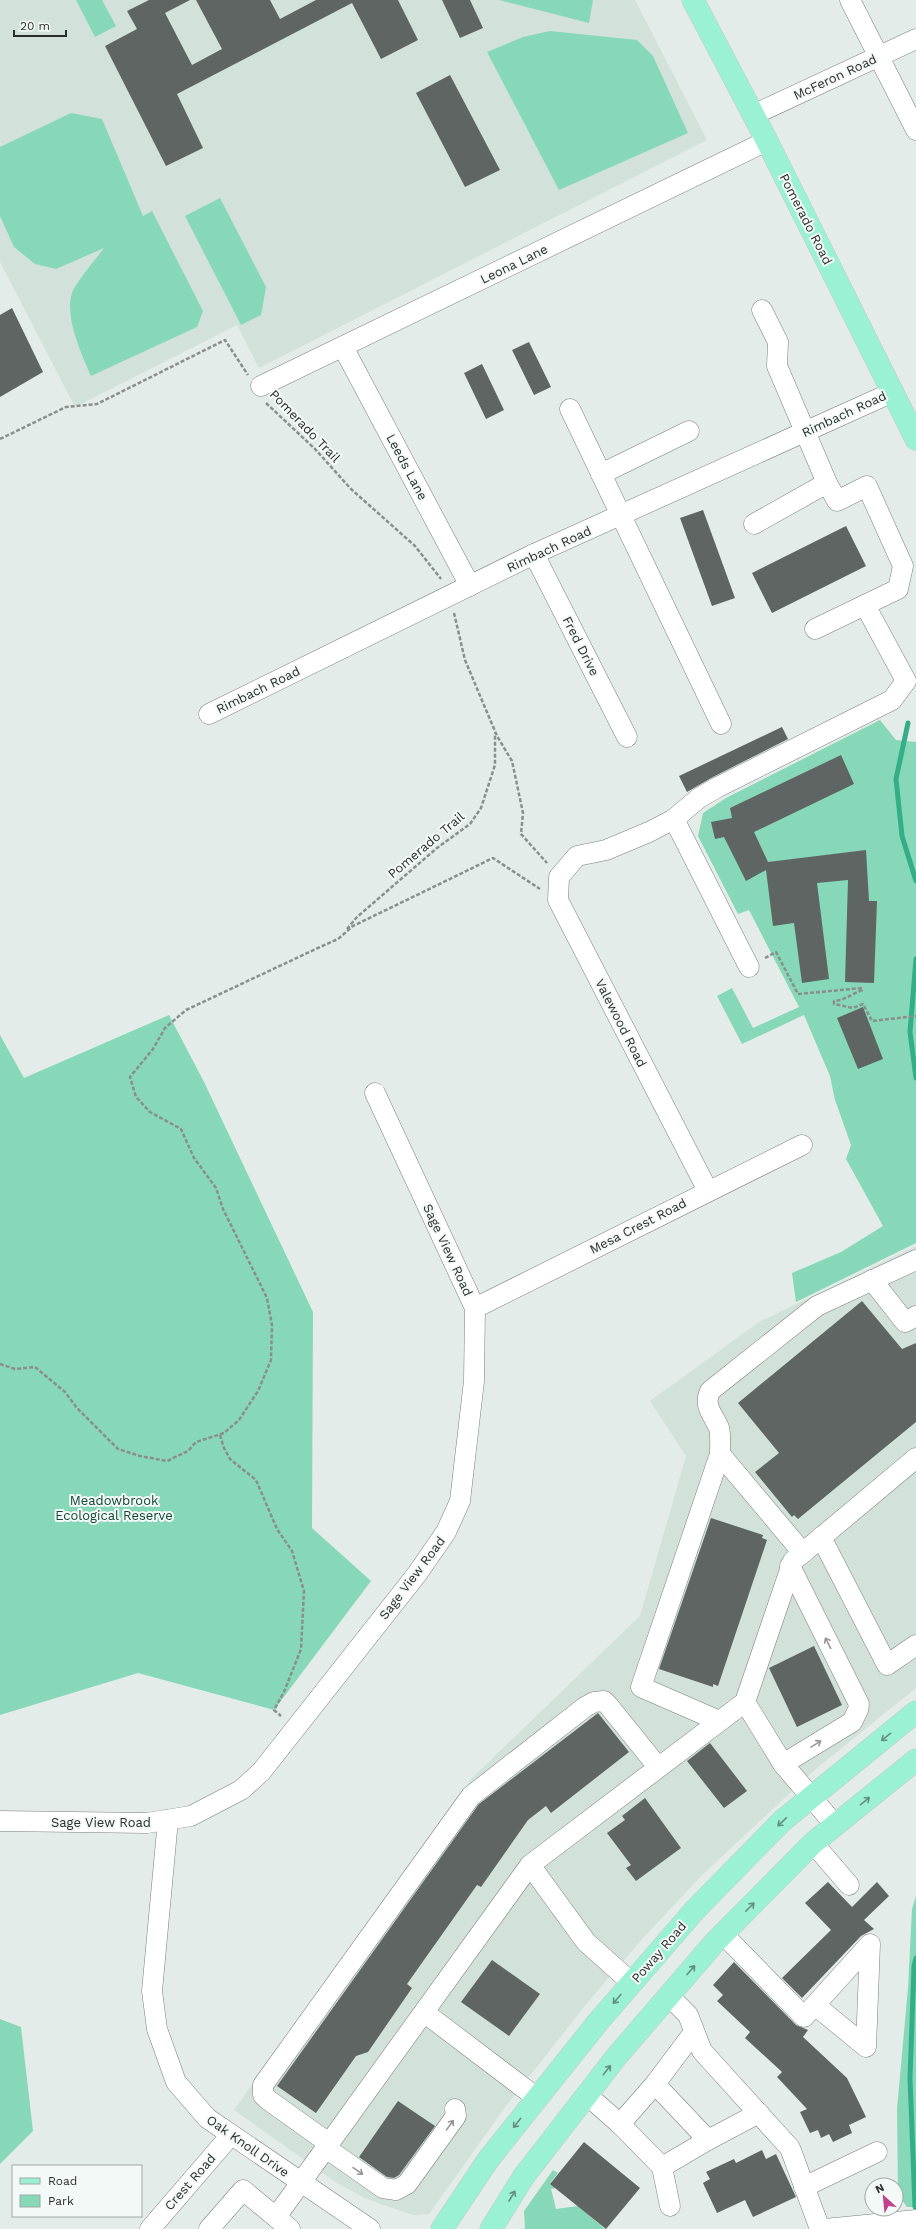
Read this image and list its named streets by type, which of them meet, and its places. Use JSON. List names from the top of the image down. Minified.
{"streets":{"main road":["Pomerado Road","Poway Road"],"street":["McFeron Road","Leona Lane","Rimbach Road","Leeds Lane","Fred Drive","Valewood Road","Mesa Crest Road","Sage View Road","Oak Knoll Drive","Crest Road"],"path":["Pomerado Trail"]},"crossings":[["McFeron Road","Pomerado Road"],["Pomerado Road","Leona Lane"],["Pomerado Road","Rimbach Road"],["Leona Lane","Pomerado Trail"],["Leona Lane","Leeds Lane"],["Rimbach Road","Pomerado Trail"],["Rimbach Road","Leeds Lane"],["Rimbach Road","Fred Drive"],["Pomerado Trail","Valewood Road"],["Valewood Road","Mesa Crest Road"],["Mesa Crest Road","Sage View Road"],["Sage View Road","Oak Knoll Drive"],["Oak Knoll Drive","Crest Road"]],"parks":["Meadowbrook Ecological Reserve"],"legend":["Road","Park"],"scale_bar":"20 m","north":"top left"}
